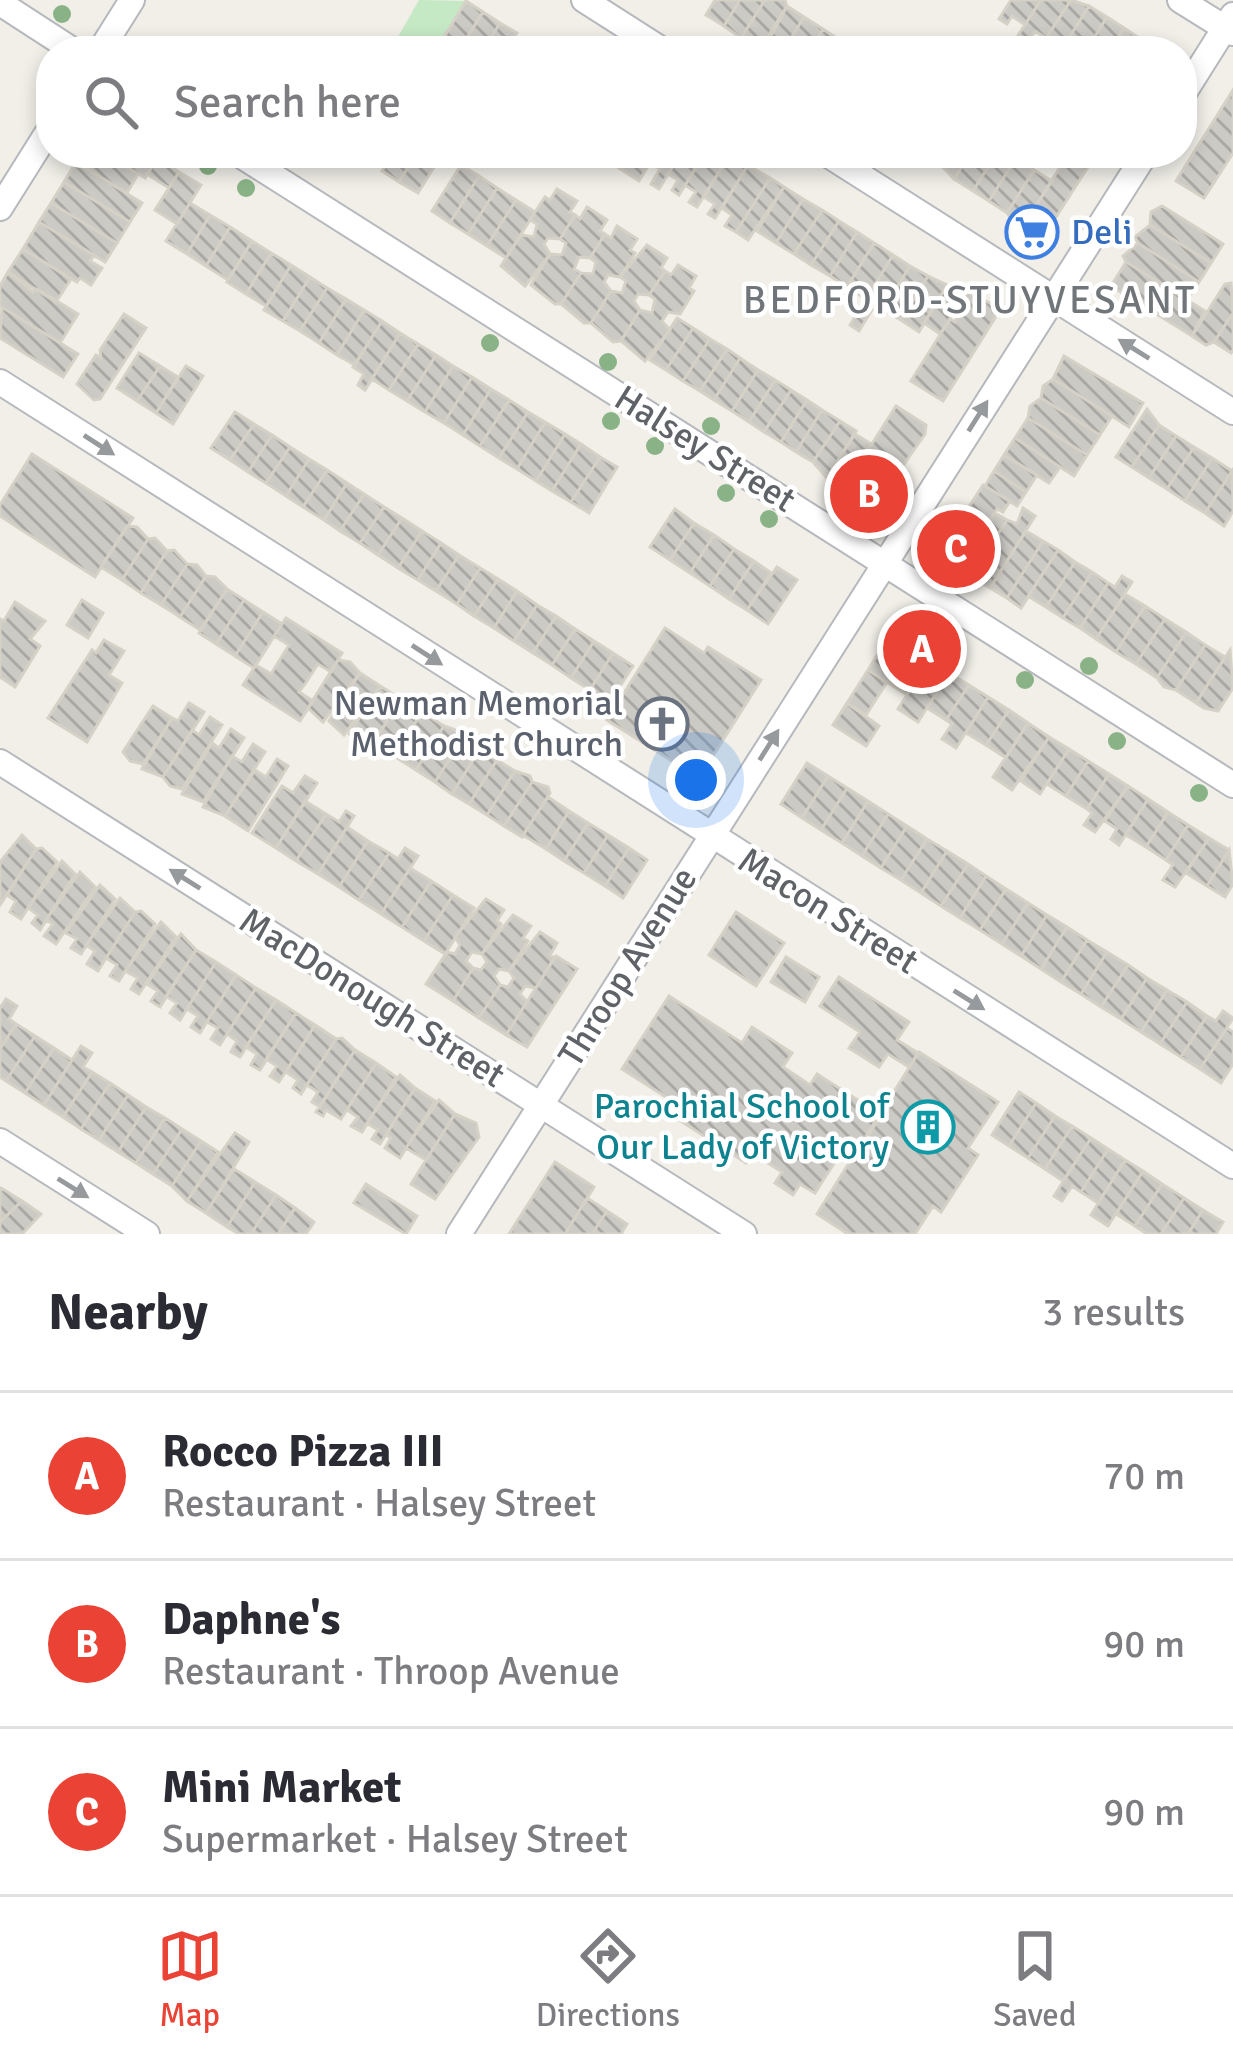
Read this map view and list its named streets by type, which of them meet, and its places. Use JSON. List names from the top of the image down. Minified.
{"streets":{"street":["Halsey Street","Macon Street","Throop Avenue","MacDonough Street"]},"crossings":[["Halsey Street","Throop Avenue"],["Macon Street","Throop Avenue"],["Throop Avenue","MacDonough Street"]],"one_way":["Macon Street","Throop Avenue","MacDonough Street"],"districts":["BEDFORD-STUYVESANT"],"places":{"supermarket":["Deli"],"church":["Newman Memorial Methodist Church"],"building":["Parochial School of Our Lady of Victory"]},"page":{"search":"Search here","pins":["B","C","A"],"heading":["Nearby","3 results"],"list":[{"mark":"A","name":"Rocco Pizza III","note":"Restaurant · Halsey Street","value":"70 m"},{"mark":"B","name":"Daphne's","note":"Restaurant · Throop Avenue","value":"90 m"},{"mark":"C","name":"Mini Market","note":"Supermarket · Halsey Street","value":"90 m"}],"nav":["Map","Directions","Saved"]}}
